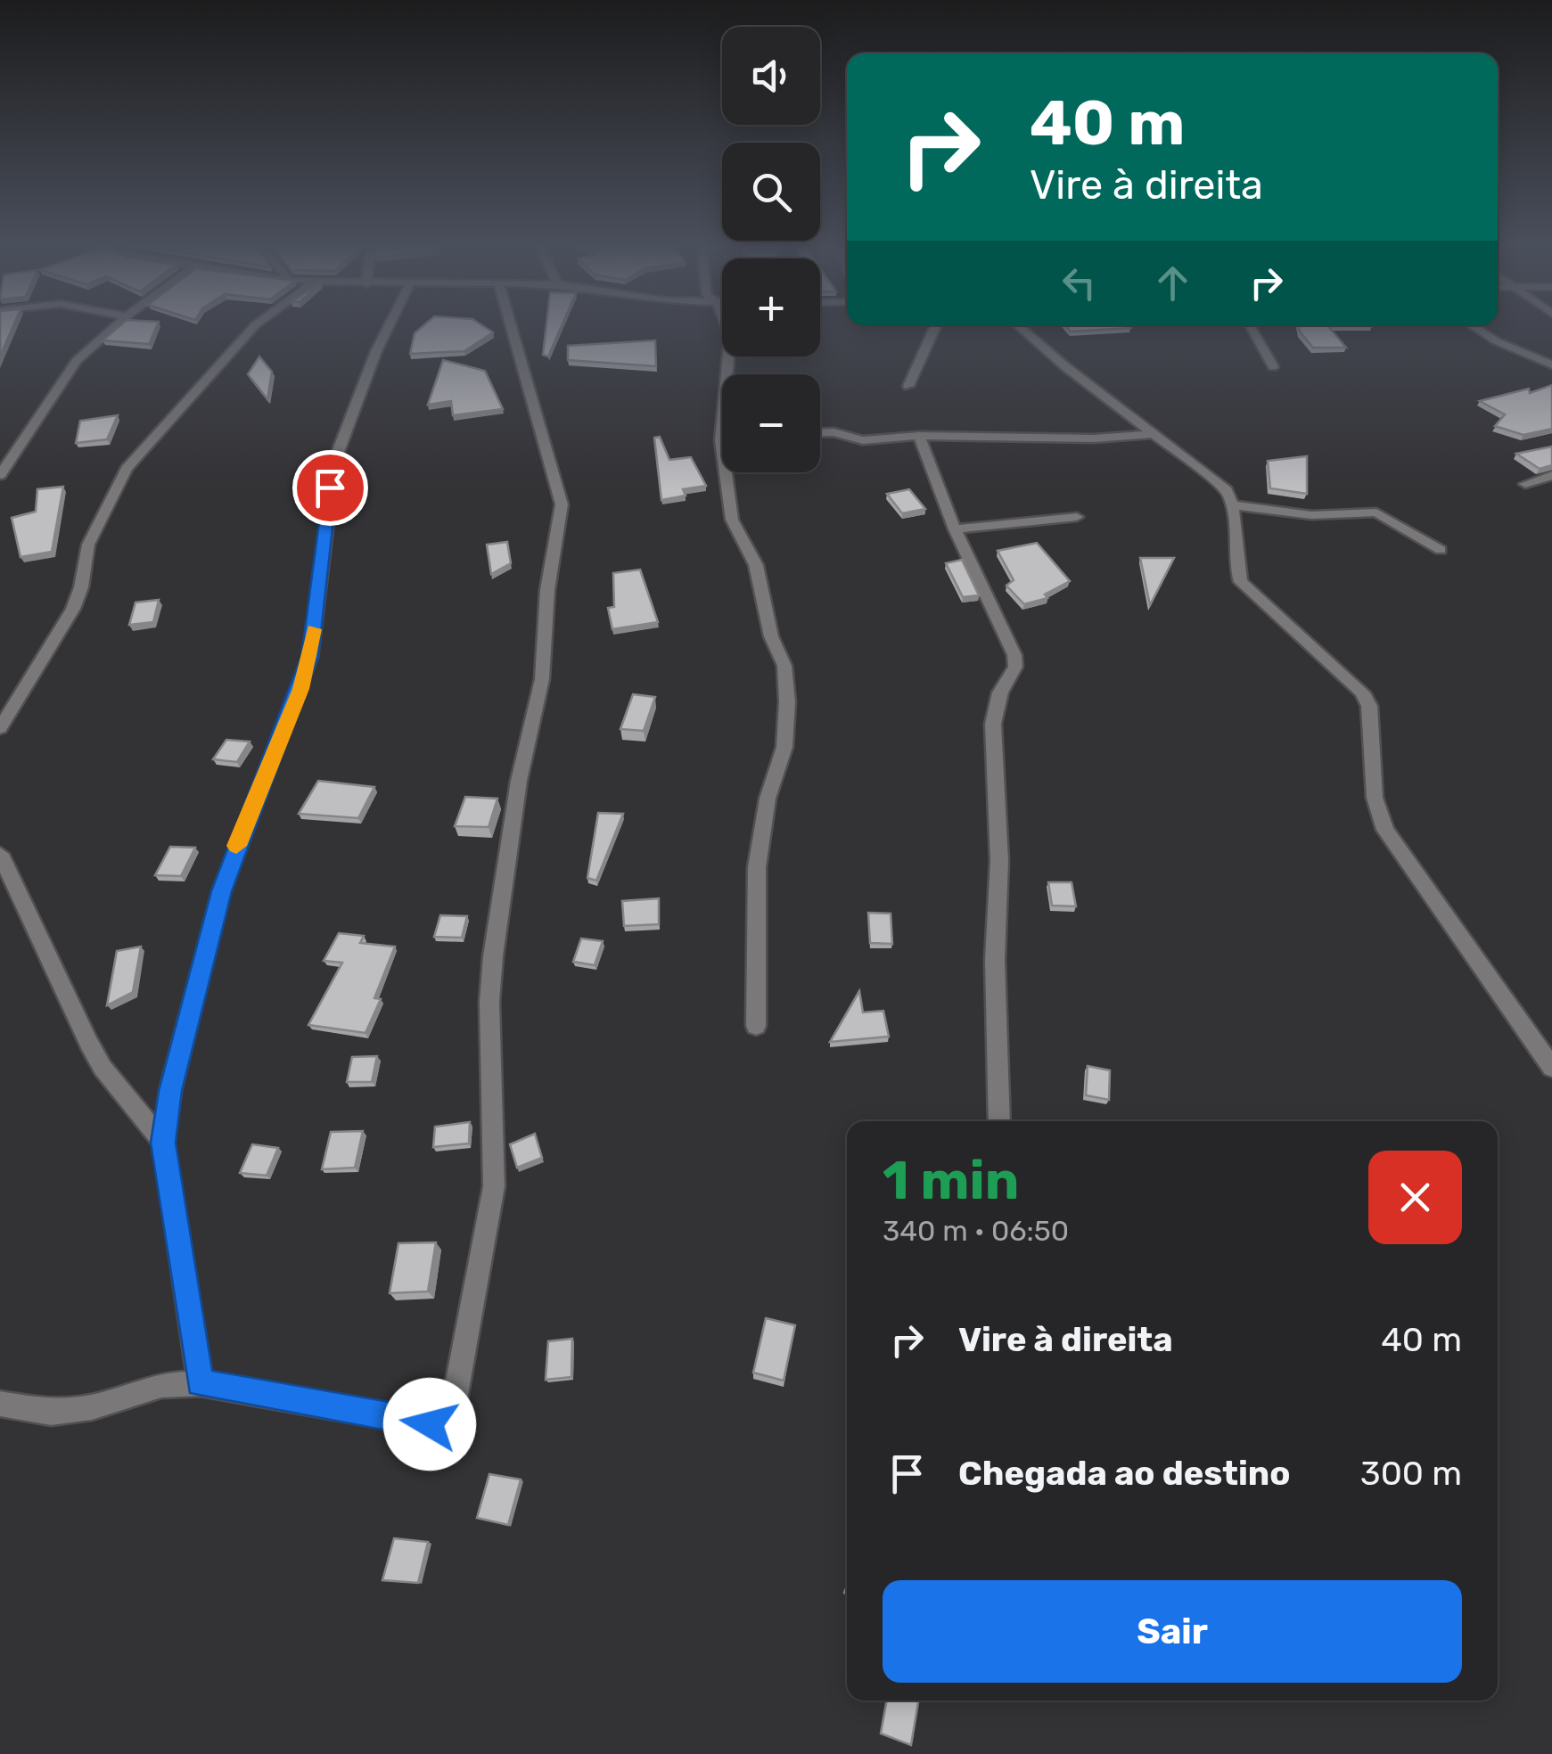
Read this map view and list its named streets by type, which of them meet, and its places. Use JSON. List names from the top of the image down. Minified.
{"page":{"map_buttons":["+","−"],"turn":["40 m","Vire à direita"],"heading":["1 min","340 m · 06:50"],"list":[{"name":"Vire à direita","value":"40 m"},{"name":"Chegada ao destino","value":"300 m"}],"buttons":"Sair"}}
